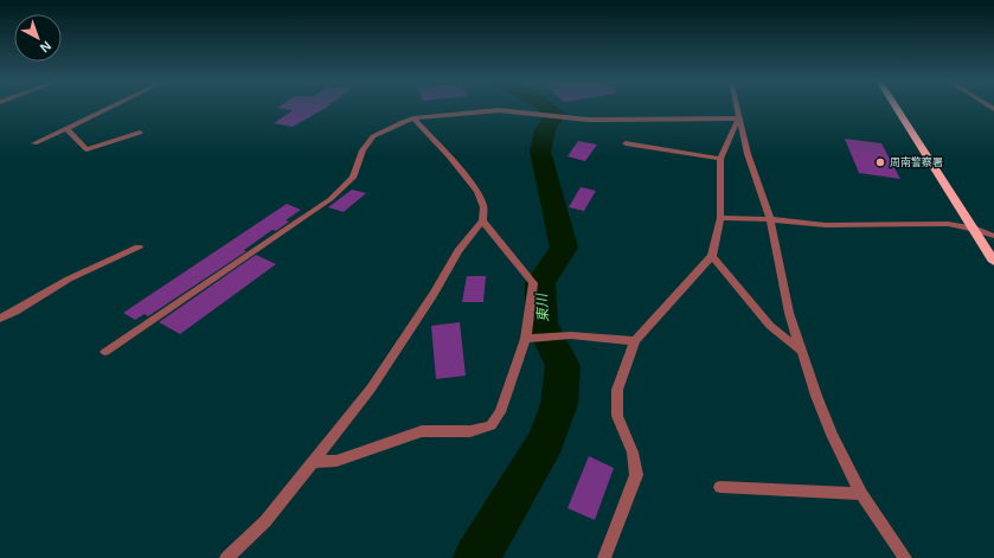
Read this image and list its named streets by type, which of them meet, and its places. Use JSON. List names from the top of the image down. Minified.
{"water":["東川"],"places":["周南警察署"],"north":"bottom right"}
